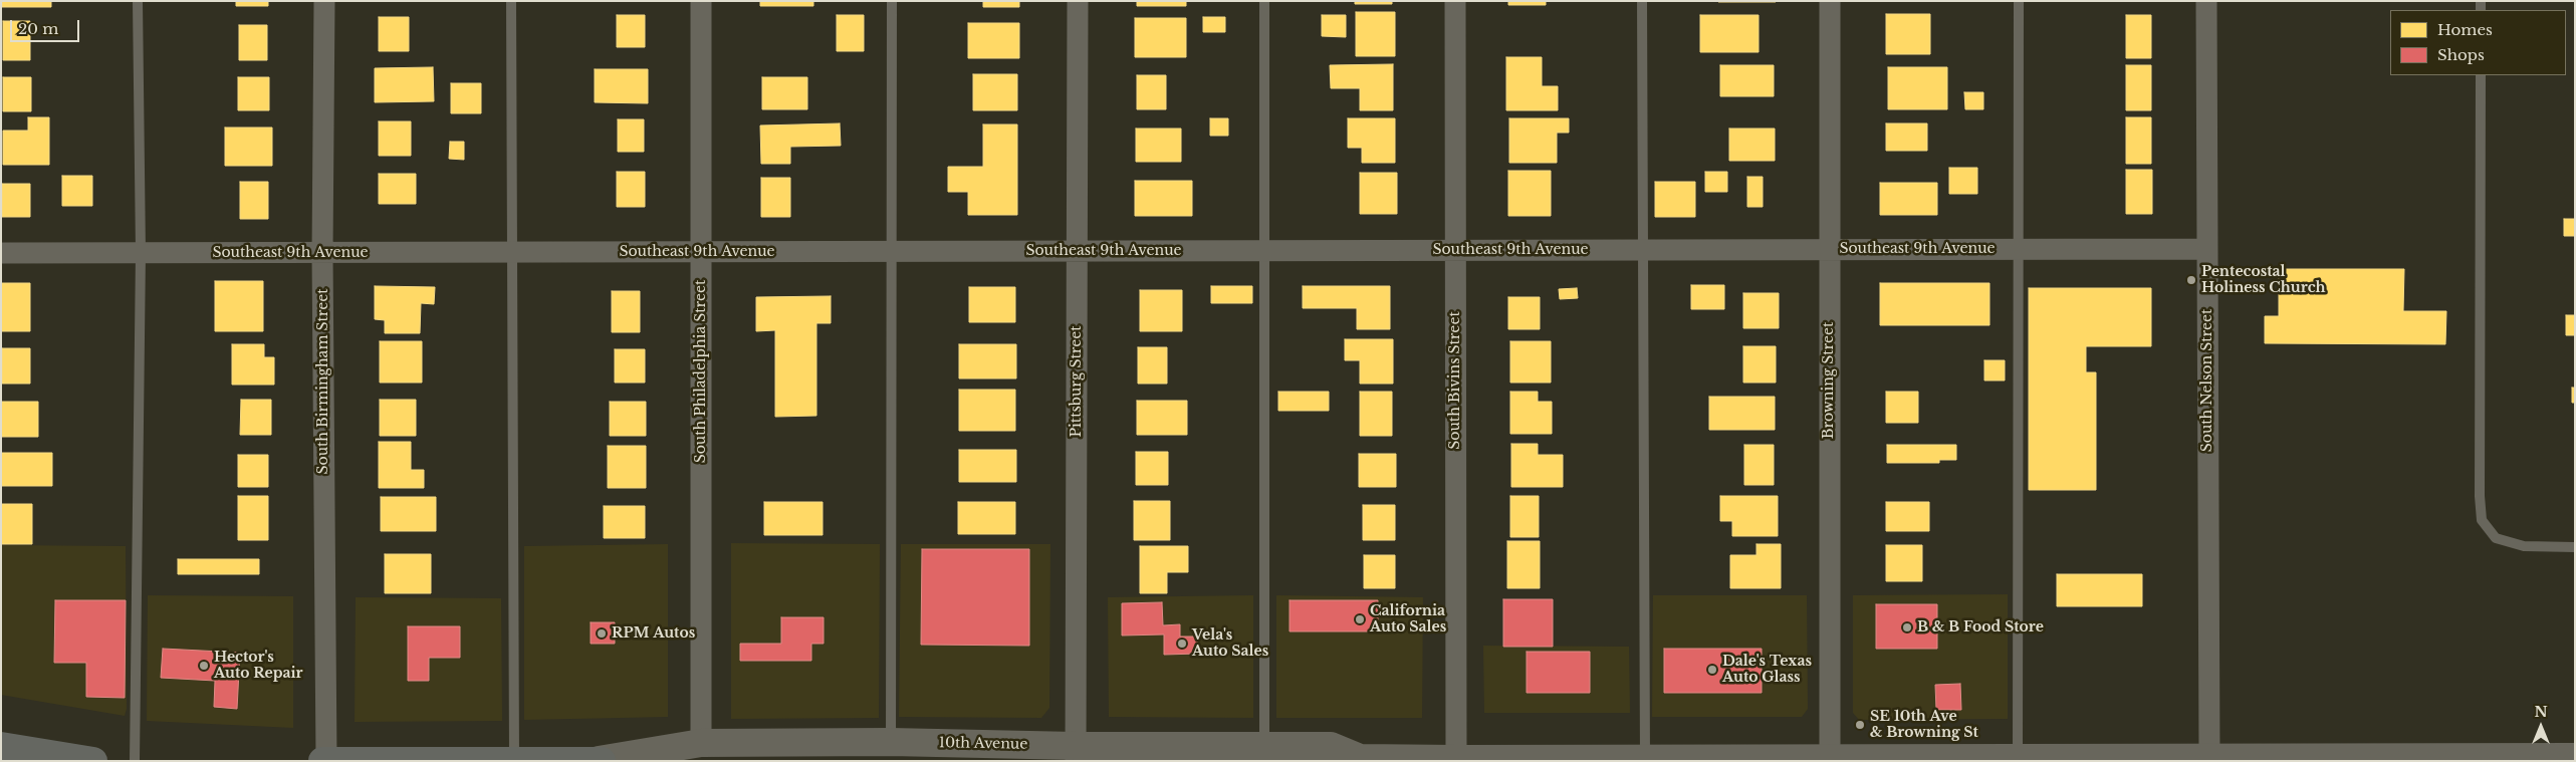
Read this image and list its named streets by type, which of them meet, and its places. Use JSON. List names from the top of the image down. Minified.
{"streets":{"main road":["10th Avenue"],"street":["Southeast 9th Avenue","South Philadelphia Street","South Bivins Street","Browning Street","South Nelson Street","South Birmingham Street","Pittsburg Street"]},"crossings":[["Southeast 9th Avenue","South Philadelphia Street"],["Southeast 9th Avenue","South Bivins Street"],["Southeast 9th Avenue","Browning Street"],["Southeast 9th Avenue","South Nelson Street"],["Southeast 9th Avenue","South Birmingham Street"],["Southeast 9th Avenue","Pittsburg Street"],["South Philadelphia Street","10th Avenue"],["Pittsburg Street","10th Avenue"]],"places":["Pentecostal Holiness Church","California Auto Sales","B & B Food Store","RPM Autos","Vela's Auto Sales","Hector's Auto Repair","Dale's Texas Auto Glass","SE 10th Ave & Browning St"],"legend":["Homes","Shops"],"scale_bar":"20 m","north":"top"}
